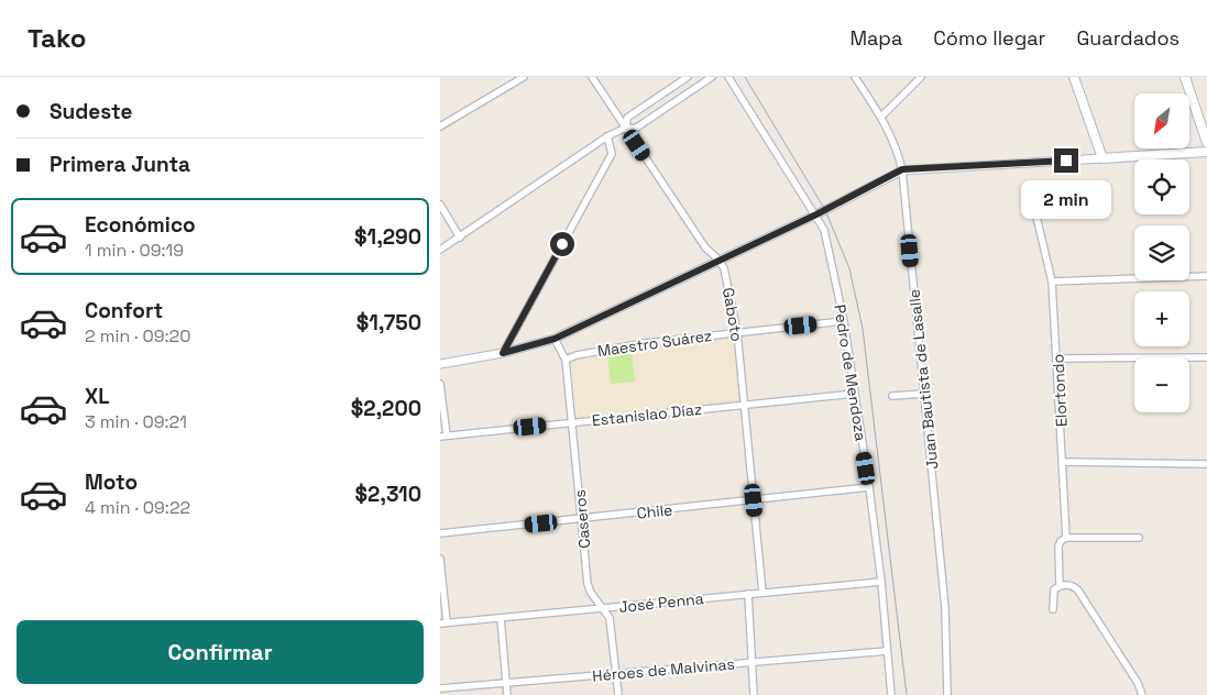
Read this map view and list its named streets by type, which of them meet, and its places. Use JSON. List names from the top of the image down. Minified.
{"streets":{"street":["Gaboto","Maestro Suárez","Pedro de Mendoza","Juan Bautista de Lasalle","Elortondo","Estanislao Díaz","Chile","Caseros","José Penna","Héroes de Malvinas"]},"crossings":[["Gaboto","Maestro Suárez"],["Gaboto","Estanislao Díaz"],["Gaboto","Chile"],["Gaboto","José Penna"],["Maestro Suárez","Pedro de Mendoza"],["Maestro Suárez","Caseros"],["Pedro de Mendoza","Estanislao Díaz"],["Pedro de Mendoza","Chile"],["Pedro de Mendoza","José Penna"],["Pedro de Mendoza","Héroes de Malvinas"],["Estanislao Díaz","Caseros"],["Chile","Caseros"],["Caseros","José Penna"],["Caseros","Héroes de Malvinas"]],"north":"bottom left","page":{"header":"Tako","nav":["Mapa","Cómo llegar","Guardados"],"banner":["Sudeste","Primera Junta"],"map_buttons":["+","−"],"bubble":"2 min","list":[{"name":"Económico","note":"1 min · 09:19","value":"$1,290"},{"name":"Confort","note":"2 min · 09:20","value":"$1,750"},{"name":"XL","note":"3 min · 09:21","value":"$2,200"},{"name":"Moto","note":"4 min · 09:22","value":"$2,310"}],"buttons":"Confirmar"}}
